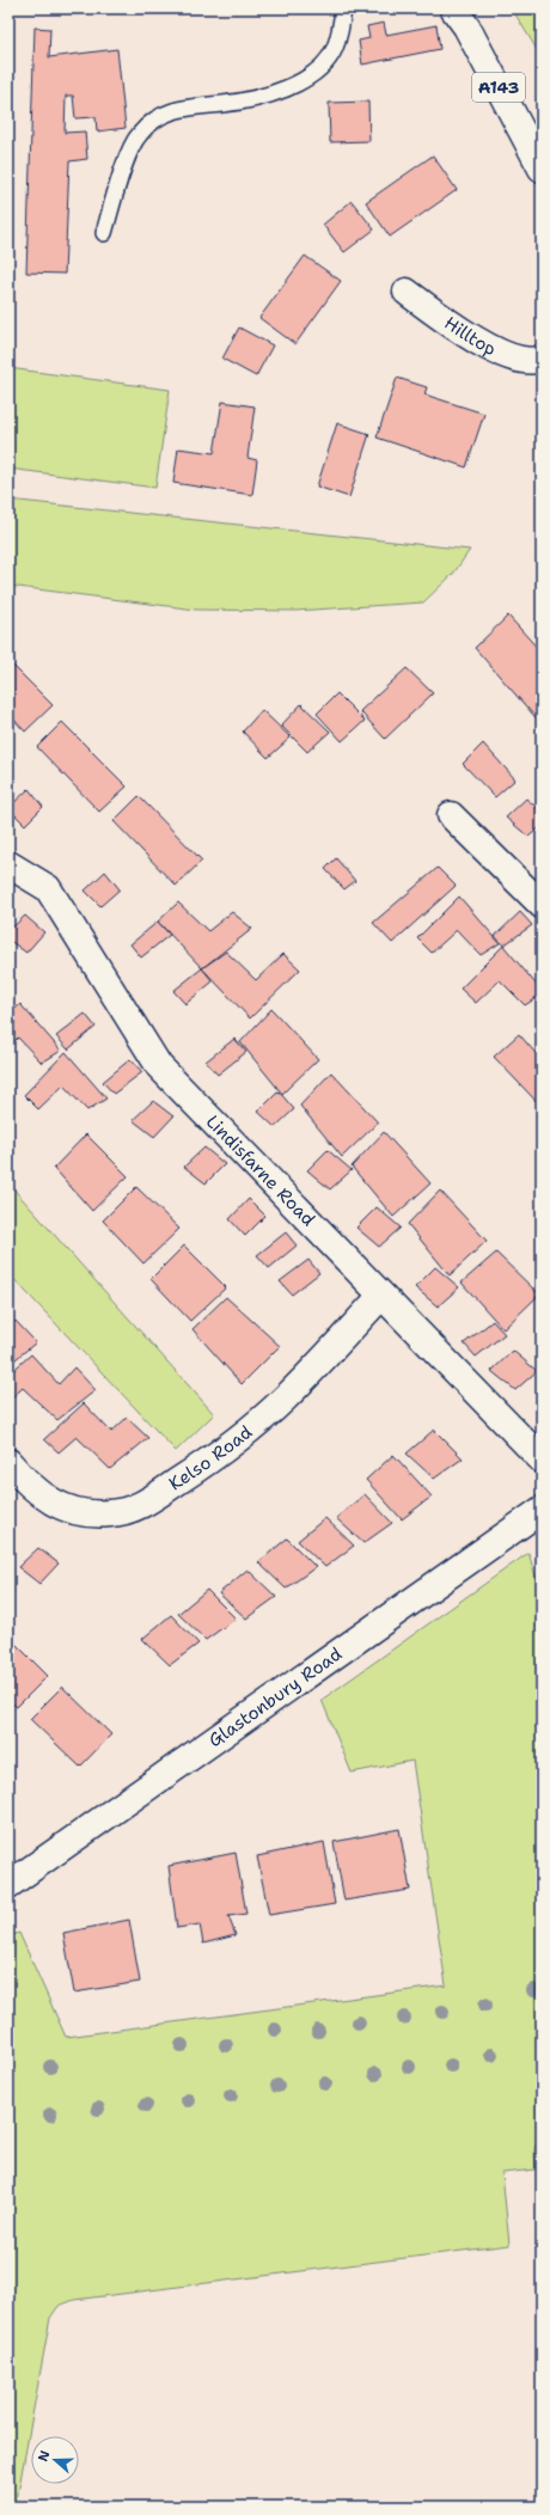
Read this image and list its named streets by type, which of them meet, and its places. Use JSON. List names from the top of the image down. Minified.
{"streets":{"street":["A143","Hilltop","Lindisfarne Road","Kelso Road","Glastonbury Road"]},"crossings":[["Lindisfarne Road","Kelso Road"]],"north":"left"}
